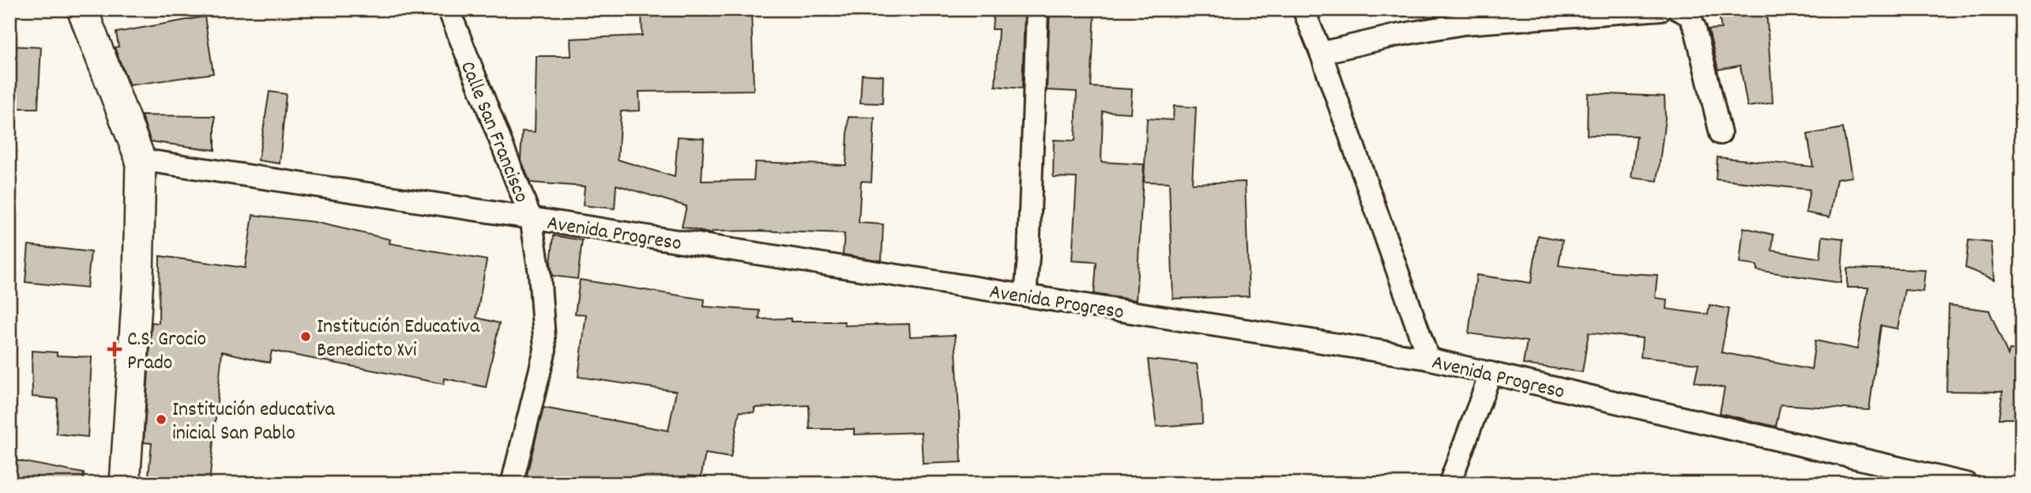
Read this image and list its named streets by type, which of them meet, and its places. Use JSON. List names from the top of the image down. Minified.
{"streets":{"street":["Calle San Francisco","Avenida Progreso"]},"crossings":[["Calle San Francisco","Avenida Progreso"]],"places":{"other":["Institución Educativa Benedicto Xvi","Institución educativa inicial San Pablo"],"health":["C.S. Grocio Prado"]}}
